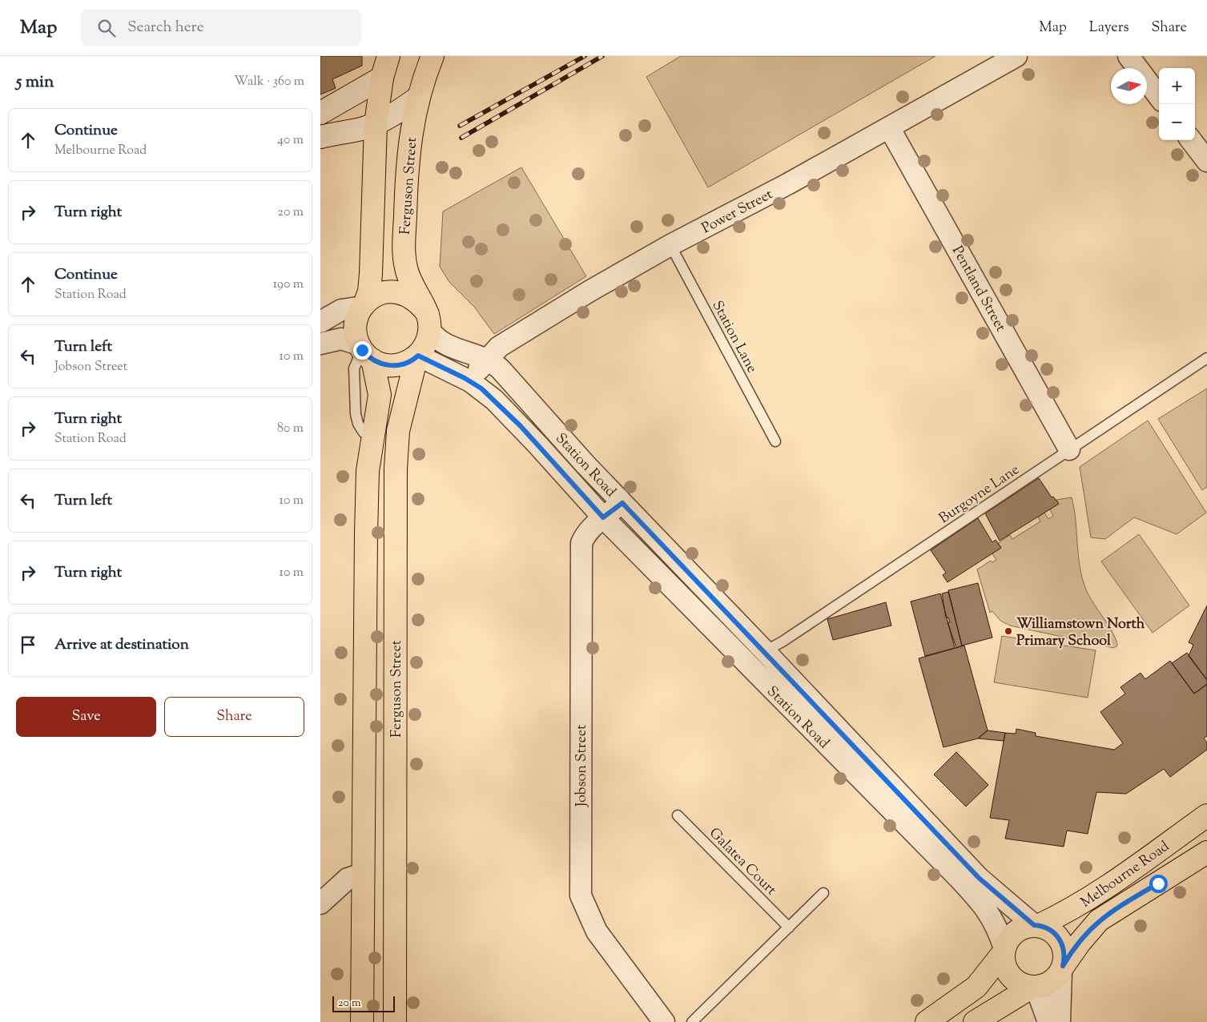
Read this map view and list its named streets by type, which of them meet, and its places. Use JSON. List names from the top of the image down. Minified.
{"streets":{"main road":["Ferguson Street","Melbourne Road"],"street":["Power Street","Pentland Street","Station Road","Jobson Street"],"lane":["Station Lane","Burgoyne Lane","Galatea Court"]},"crossings":[["Ferguson Street","Station Road"],["Power Street","Pentland Street"],["Power Street","Station Lane"],["Power Street","Station Road"],["Pentland Street","Burgoyne Lane"],["Station Road","Burgoyne Lane"],["Station Road","Jobson Street"],["Station Road","Melbourne Road"]],"places":["Williamstown North Primary School"],"scale_bar":"20 m","north":"right","page":{"header":"Map","search":"Search here","nav":["Map","Layers","Share"],"heading":["5 min","Walk · 360 m"],"map_buttons":["+","−"],"list":[["Continue","Melbourne Road","40 m"],["Turn right","20 m"],["Continue","Station Road","190 m"],["Turn left","Jobson Street","10 m"],["Turn right","Station Road","80 m"],["Turn left","10 m"],["Turn right","10 m"],"Arrive at destination"],"buttons":["Save","Share"],"scale":"20 m"}}
